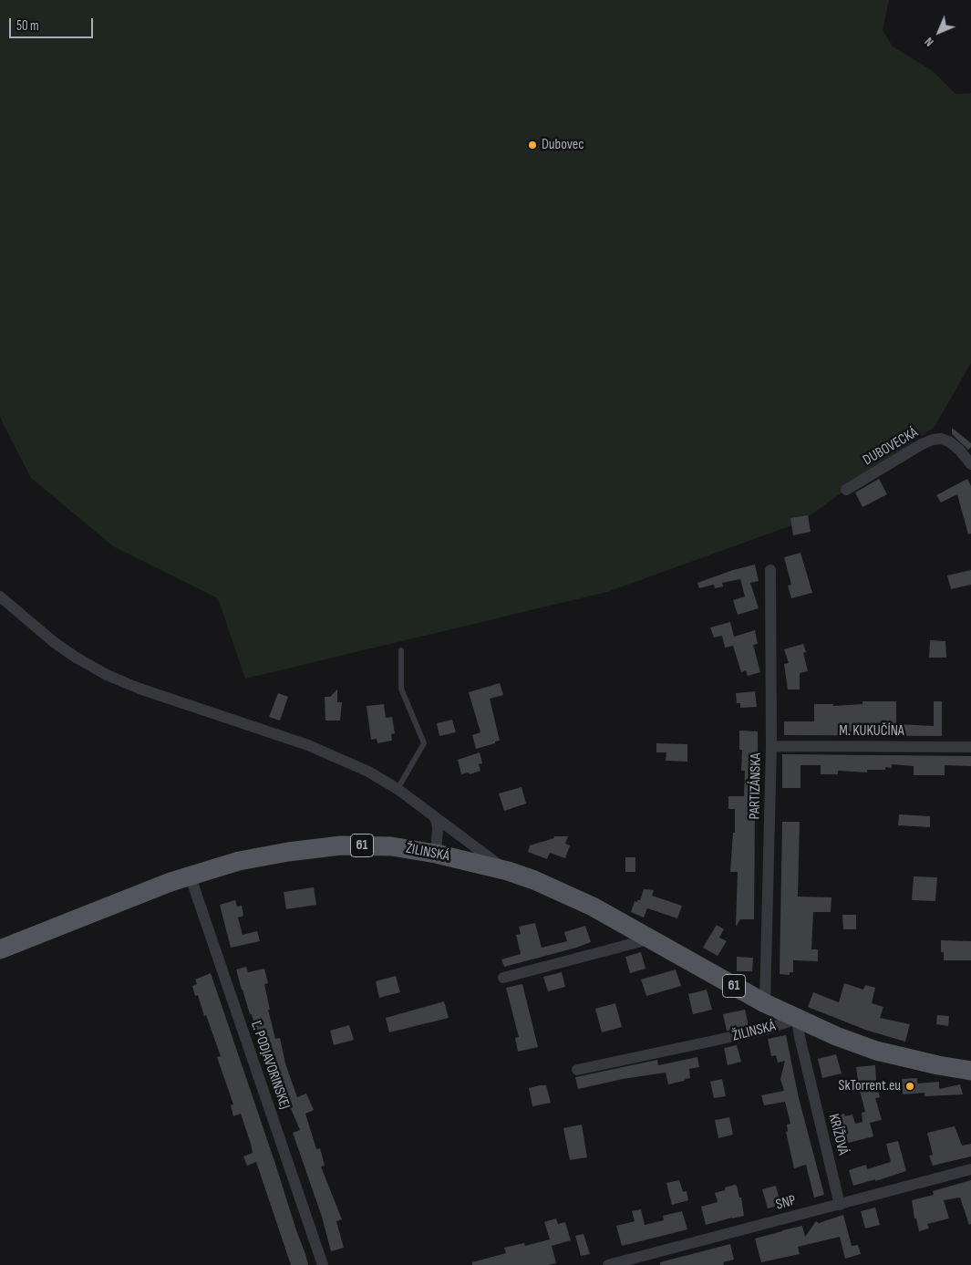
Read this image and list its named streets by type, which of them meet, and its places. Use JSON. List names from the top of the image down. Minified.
{"streets":{"main road":["61","ŽILINSKÁ"],"street":["DUBOVECKÁ","M. KUKUČÍNA","PARTIZÁNSKA","Ľ. PODJAVORINSKEJ","KRÍŽOVÁ","SNP"]},"crossings":[["M. KUKUČÍNA","PARTIZÁNSKA"],["PARTIZÁNSKA","ŽILINSKÁ"],["61","ŽILINSKÁ"],["61","Ľ. PODJAVORINSKEJ"],["ŽILINSKÁ","Ľ. PODJAVORINSKEJ"],["ŽILINSKÁ","KRÍŽOVÁ"],["KRÍŽOVÁ","SNP"]],"places":["Dubovec","SkTorrent.eu"],"scale_bar":"50 m","north":"bottom left"}
